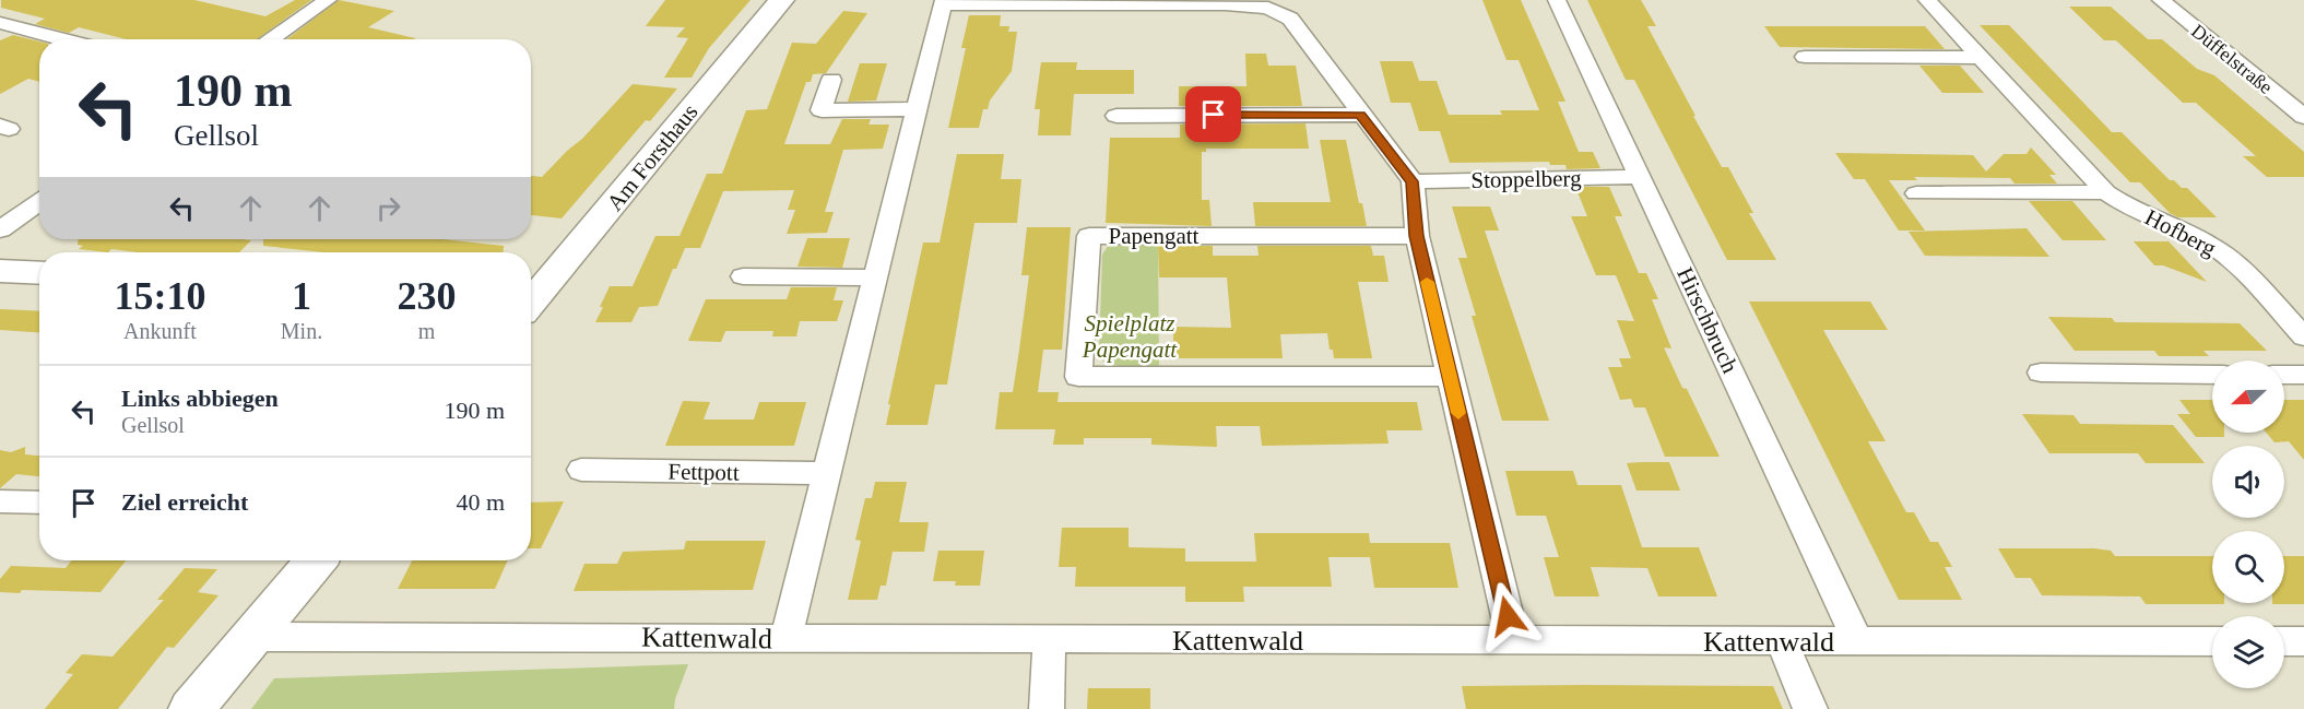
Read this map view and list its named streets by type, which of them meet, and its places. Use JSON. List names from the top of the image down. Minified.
{"streets":{"street":["Düffelstraße","Am Forsthaus","Stoppelberg","Hofberg","Papengatt","Hirschbruch","Fettpott","Kattenwald"]},"crossings":[["Stoppelberg","Hirschbruch"],["Hirschbruch","Kattenwald"]],"parks":["Spielplatz Papengatt"],"north":"left","page":{"turn":["190 m","Gellsol"],"eta":["15:10","Ankunft","1","Min.","230","m"],"list":[{"name":"Links abbiegen","note":"Gellsol","value":"190 m"},{"name":"Ziel erreicht","value":"40 m"}]}}
